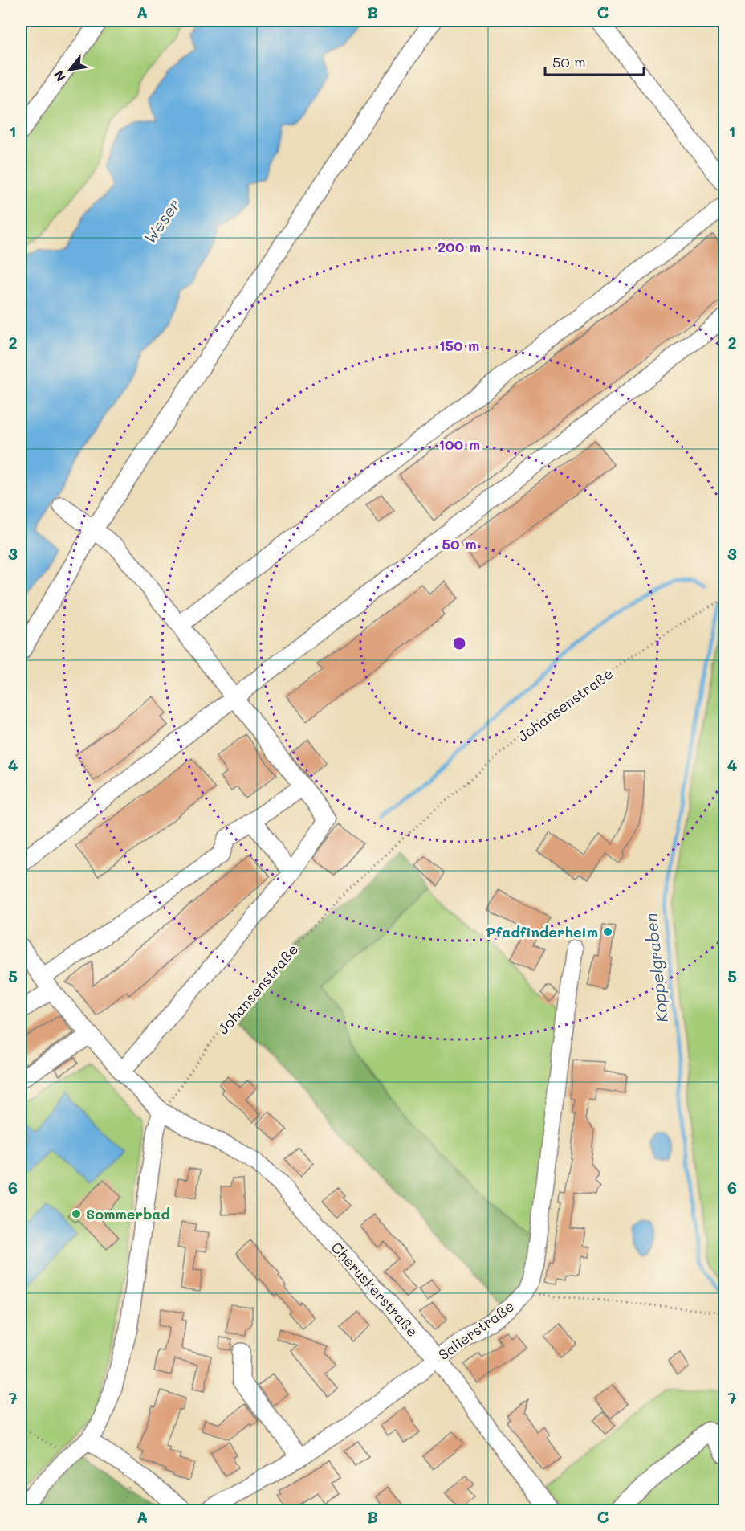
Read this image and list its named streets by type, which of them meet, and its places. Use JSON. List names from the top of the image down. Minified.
{"streets":{"street":["Cheruskerstraße","Salierstraße"],"path":["Johansenstraße"]},"crossings":[["Johansenstraße","Cheruskerstraße"],["Cheruskerstraße","Salierstraße"]],"water":["Weser","Koppelgraben"],"places":["Pfadfinderheim","Sommerbad"],"scale_bar":"50 m","north":"bottom left","grid":{"columns":["A","B","C"],"rows":["1","2","3","4","5","6","7"]},"rings":["200 m","150 m","100 m","50 m"]}
